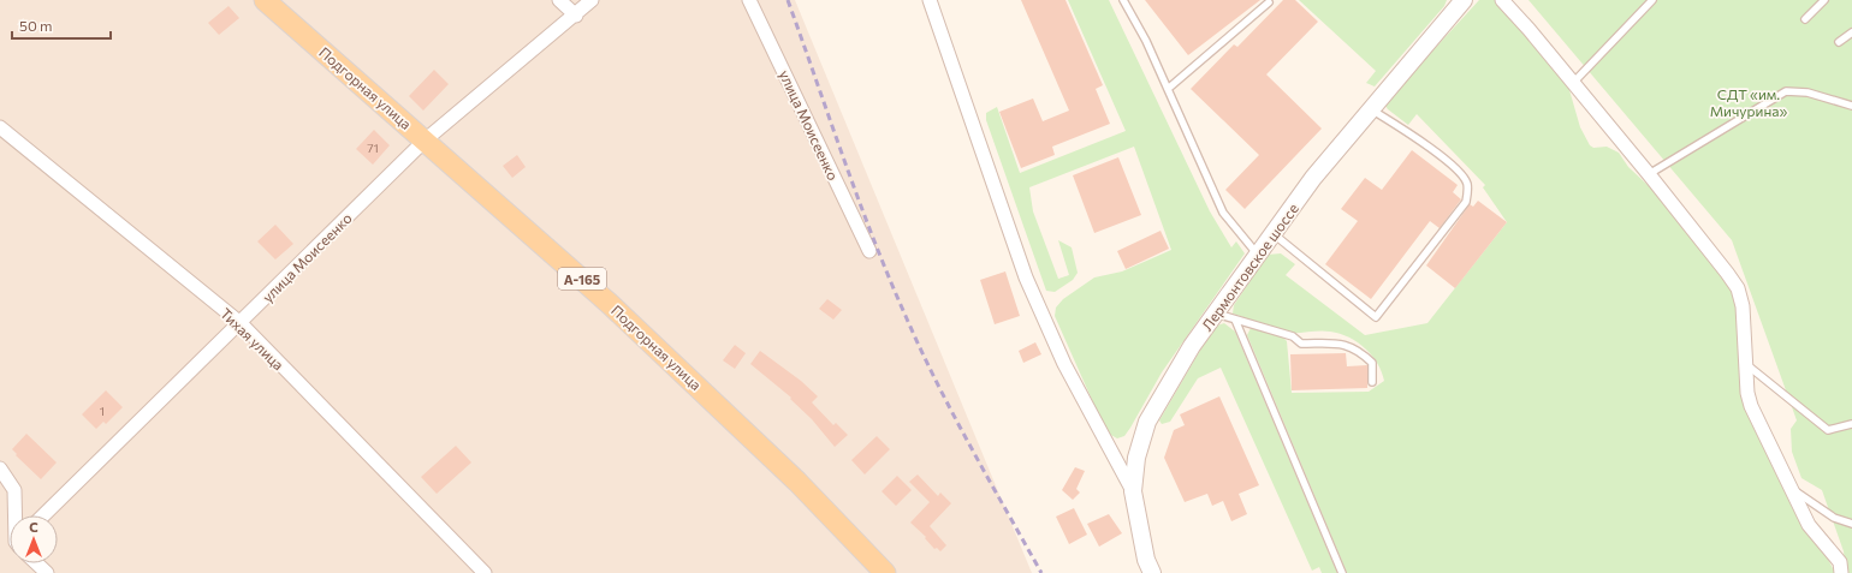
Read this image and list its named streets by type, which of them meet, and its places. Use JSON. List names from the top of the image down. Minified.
{"streets":{"main road":["Подгорная улица","А-165"],"street":["улица Моисеенко","Лермонтовское шоссе","Тихая улица"]},"crossings":[["Подгорная улица","улица Моисеенко"],["улица Моисеенко","Тихая улица"]],"parks":["СДТ «им. Мичурина»"],"house_numbers":["71","1"],"scale_bar":"50 m","north":"top"}
